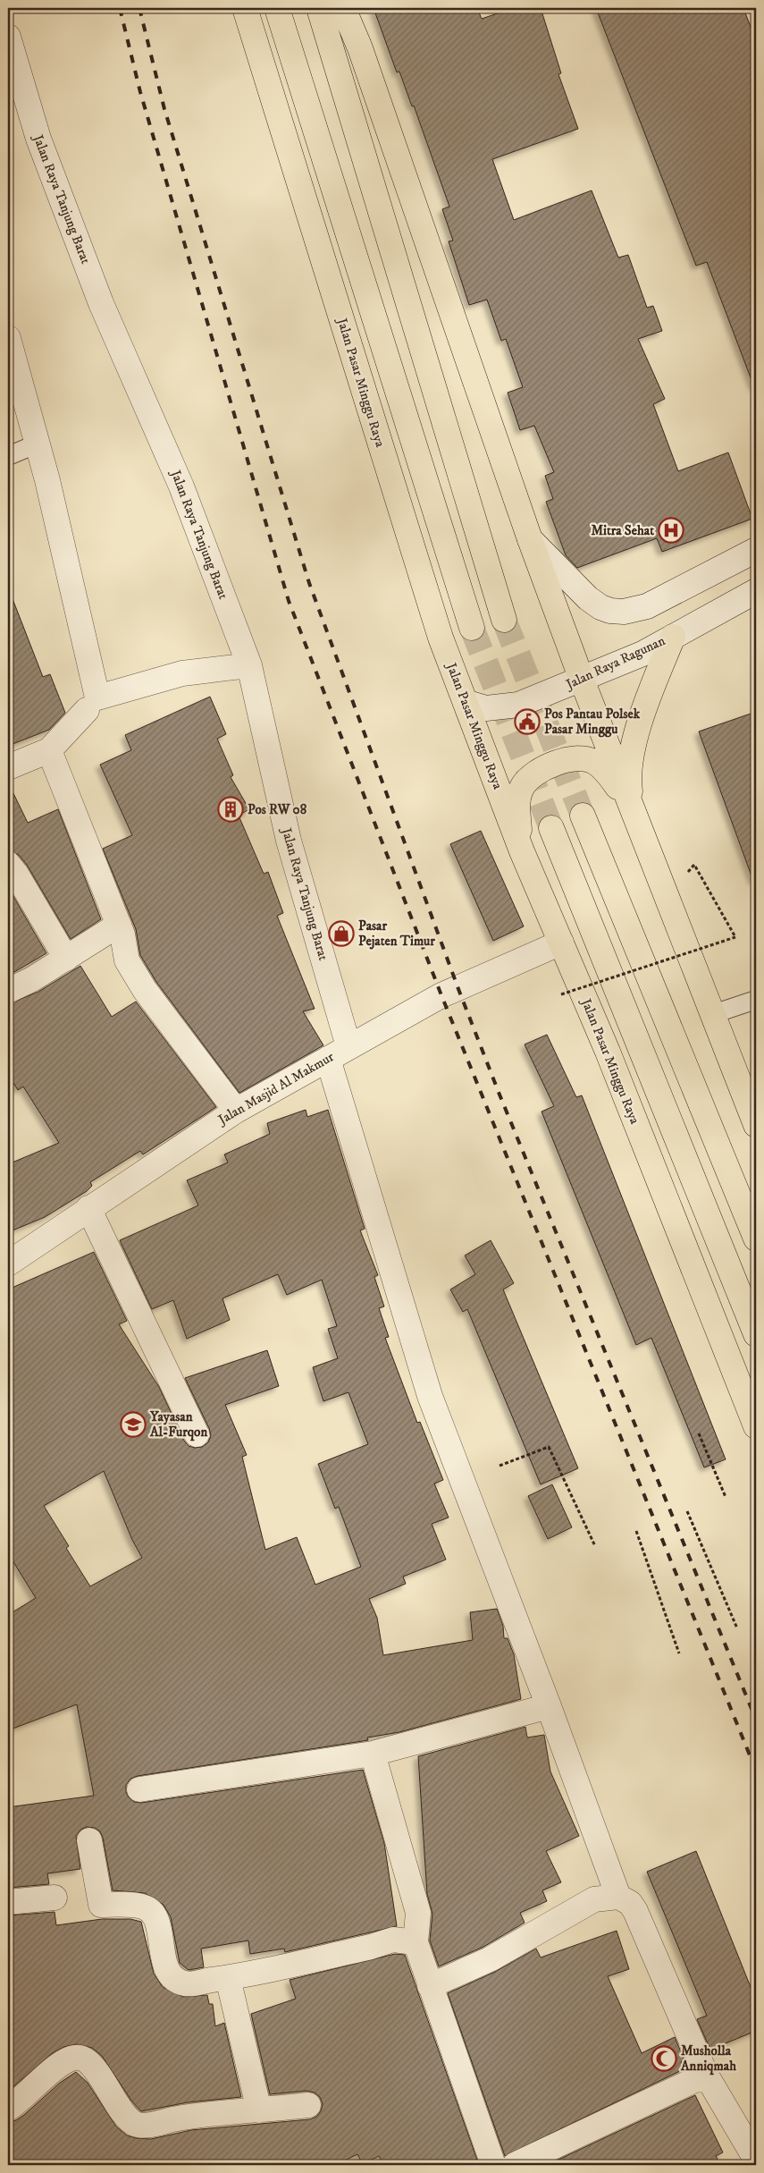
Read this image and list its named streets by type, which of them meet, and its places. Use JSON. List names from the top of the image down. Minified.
{"streets":{"main road":["Jalan Pasar Minggu Raya"],"street":["Jalan Raya Tanjung Barat","Jalan Raya Ragunan","Jalan Masjid Al Makmur"]},"crossings":[["Jalan Raya Tanjung Barat","Jalan Masjid Al Makmur"],["Jalan Pasar Minggu Raya","Jalan Raya Ragunan"],["Jalan Pasar Minggu Raya","Jalan Masjid Al Makmur"]],"places":{"hospital":["Mitra Sehat"],"public building":["Pos Pantau Polsek Pasar Minggu"],"building":["Pos RW 08"],"shop":["Pasar Pejaten Timur"],"school or university":["Yayasan Al-Furqon"],"mosque":["Musholla Anniqmah"]}}
